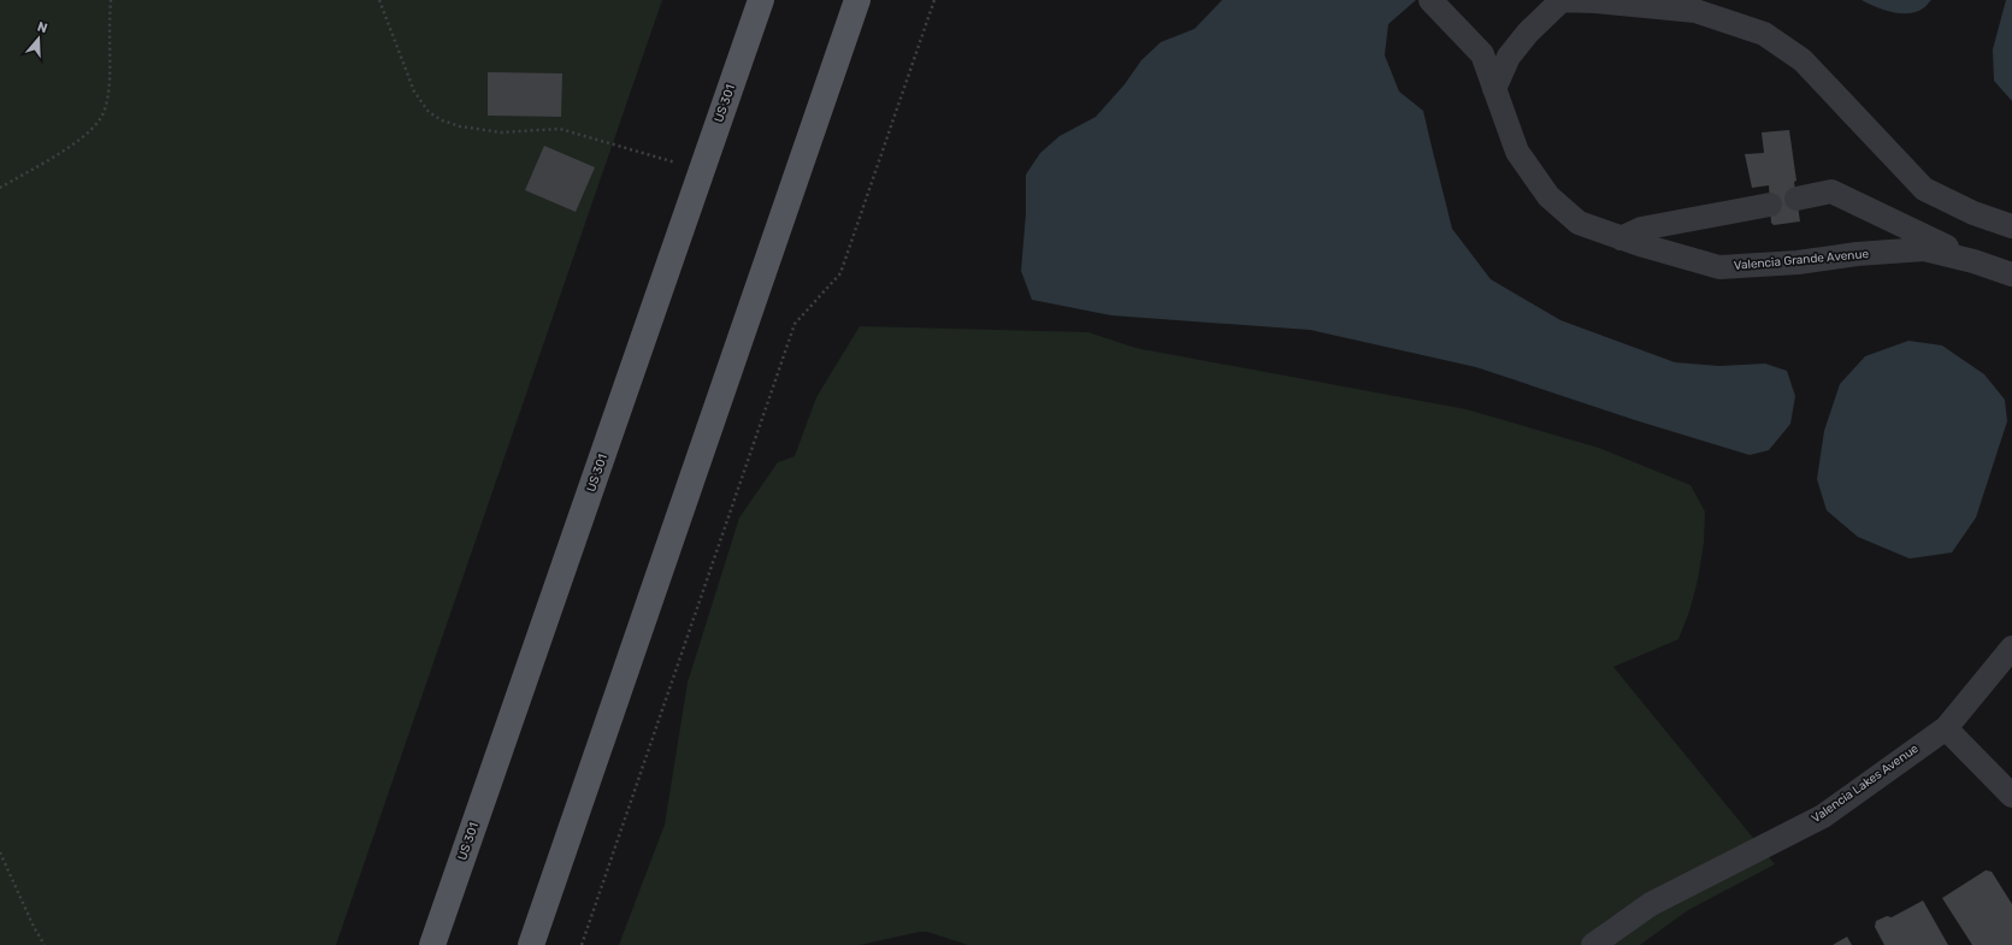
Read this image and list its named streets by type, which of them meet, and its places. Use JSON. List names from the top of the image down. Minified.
{"streets":{"main road":["US 301"],"street":["Valencia Grande Avenue","Valencia Lakes Avenue"]},"north":"top"}
